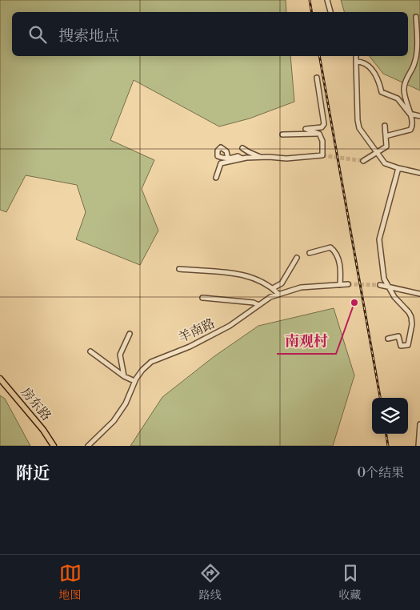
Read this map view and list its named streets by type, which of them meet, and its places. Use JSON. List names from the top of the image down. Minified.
{"streets":{"main road":["房东路"],"street":["羊南路"]},"places":["南观村"],"page":{"search":"搜索地点","heading":["附近","0个结果"],"nav":["地图","路线","收藏"]}}
